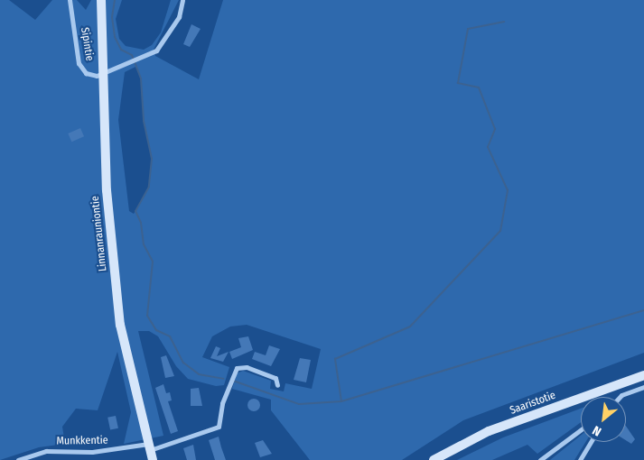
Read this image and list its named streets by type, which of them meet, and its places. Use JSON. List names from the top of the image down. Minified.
{"streets":{"street":["Sipintie","Linnanrauniontie","Saaristotie","Munkkentie"]},"crossings":[["Sipintie","Linnanrauniontie"],["Linnanrauniontie","Munkkentie"]],"north":"bottom left"}
